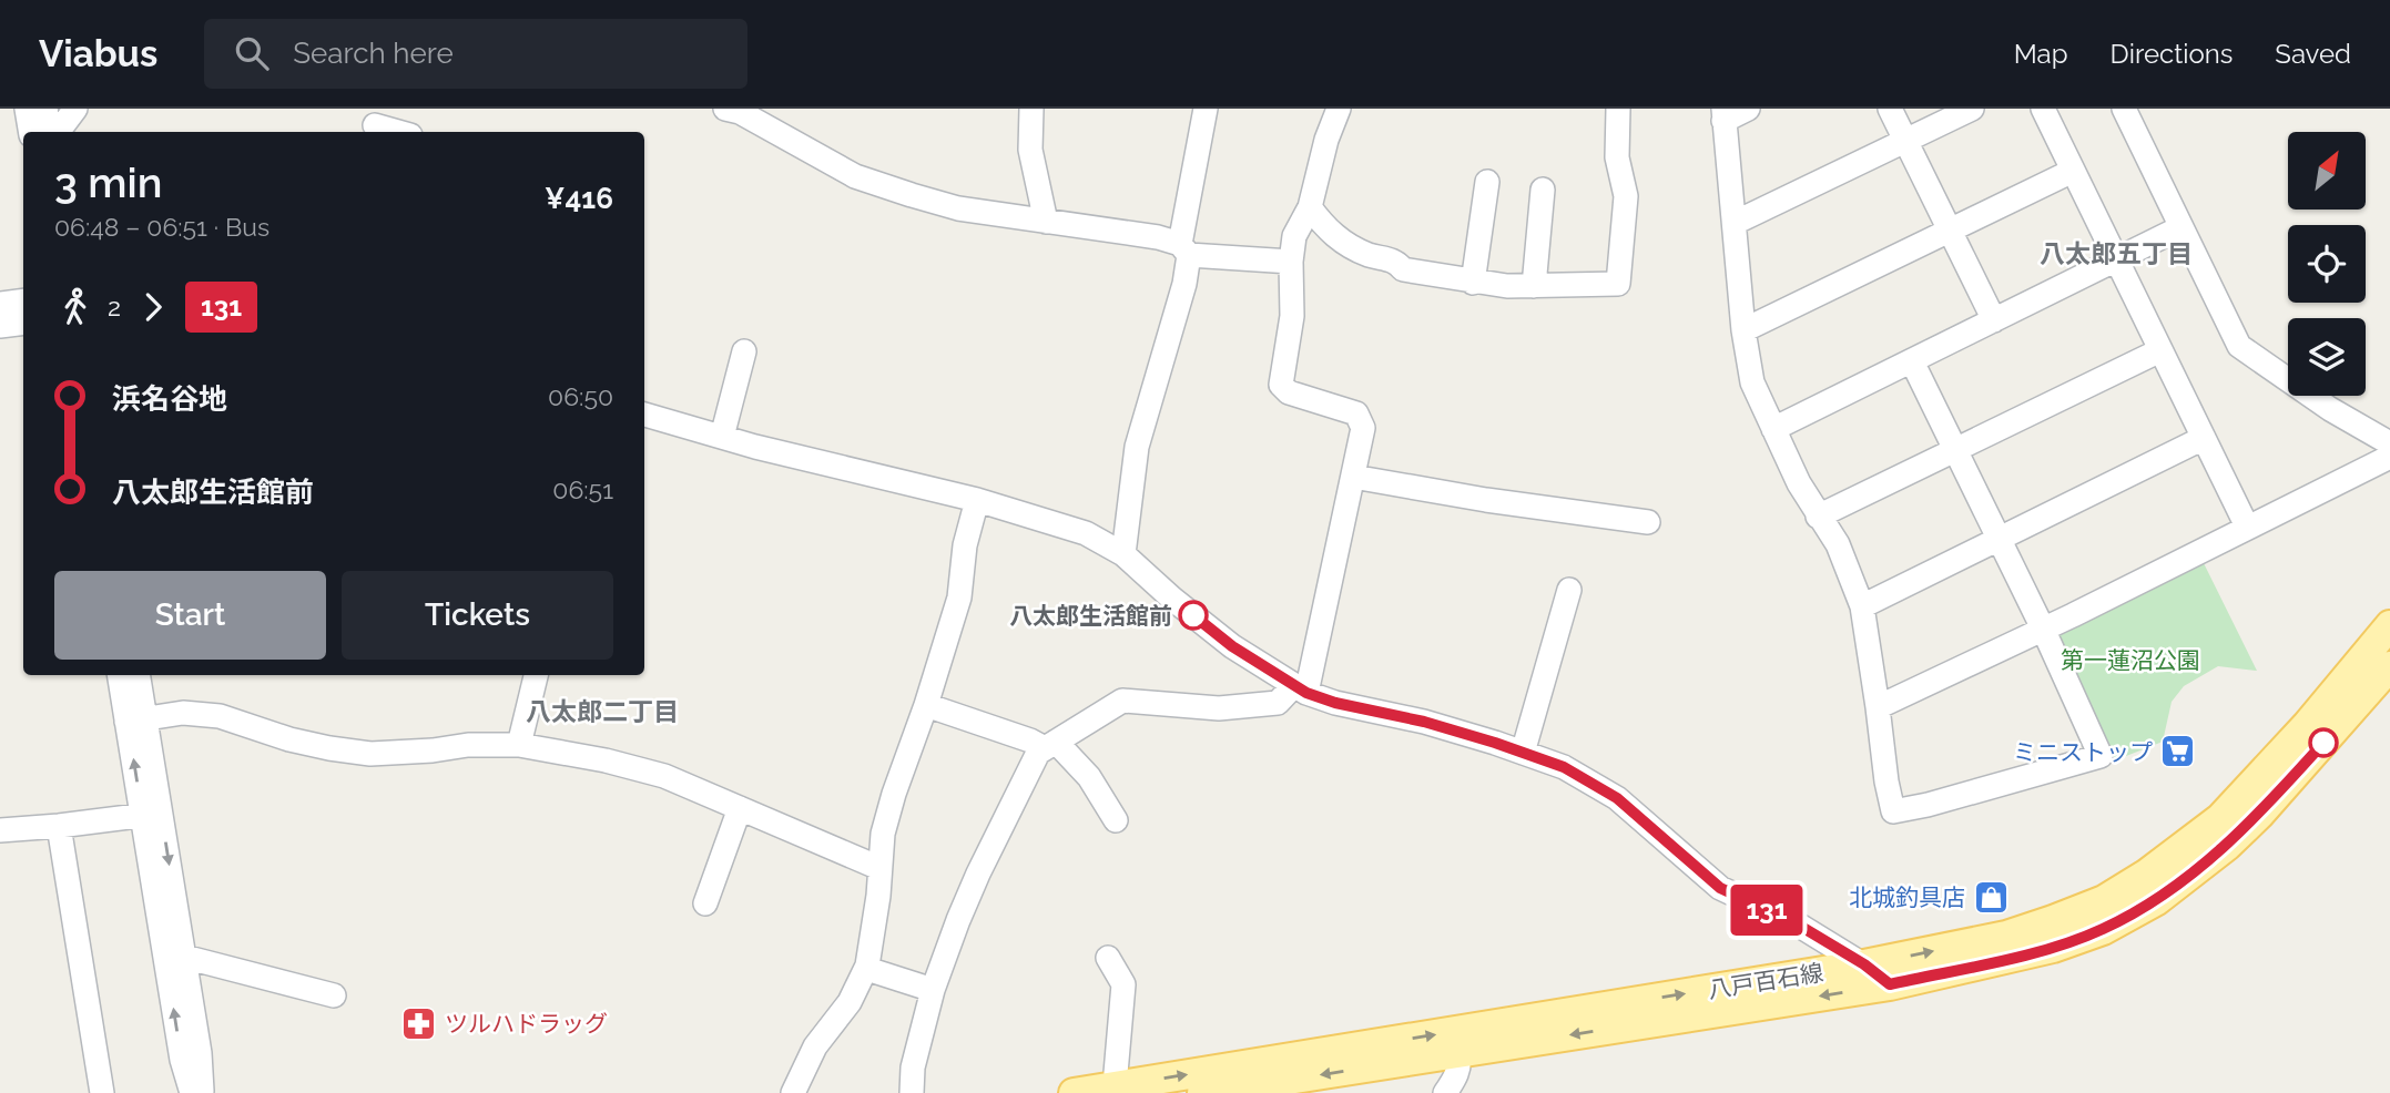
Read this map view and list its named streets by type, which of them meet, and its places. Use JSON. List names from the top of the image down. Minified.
{"streets":{"main road":["八戸百石線"]},"districts":["八太郎五丁目","八太郎二丁目"],"parks":["第一蓮沼公園"],"places":{"other":["八太郎生活館前"],"supermarket":["ミニストップ"],"shop":["北城釣具店"],"pharmacy":["ツルハドラッグ"]},"lines":["bus line 131"],"north":"top right","page":{"header":"Viabus","search":"Search here","nav":["Map","Directions","Saved"],"on_map":"131","heading":["3 min","06:48 – 06:51 · Bus","¥416"],"legs":["2","131"],"list":[{"name":"浜名谷地","value":"06:50"},{"name":"八太郎生活館前","value":"06:51"}],"buttons":["Start","Tickets"]}}
